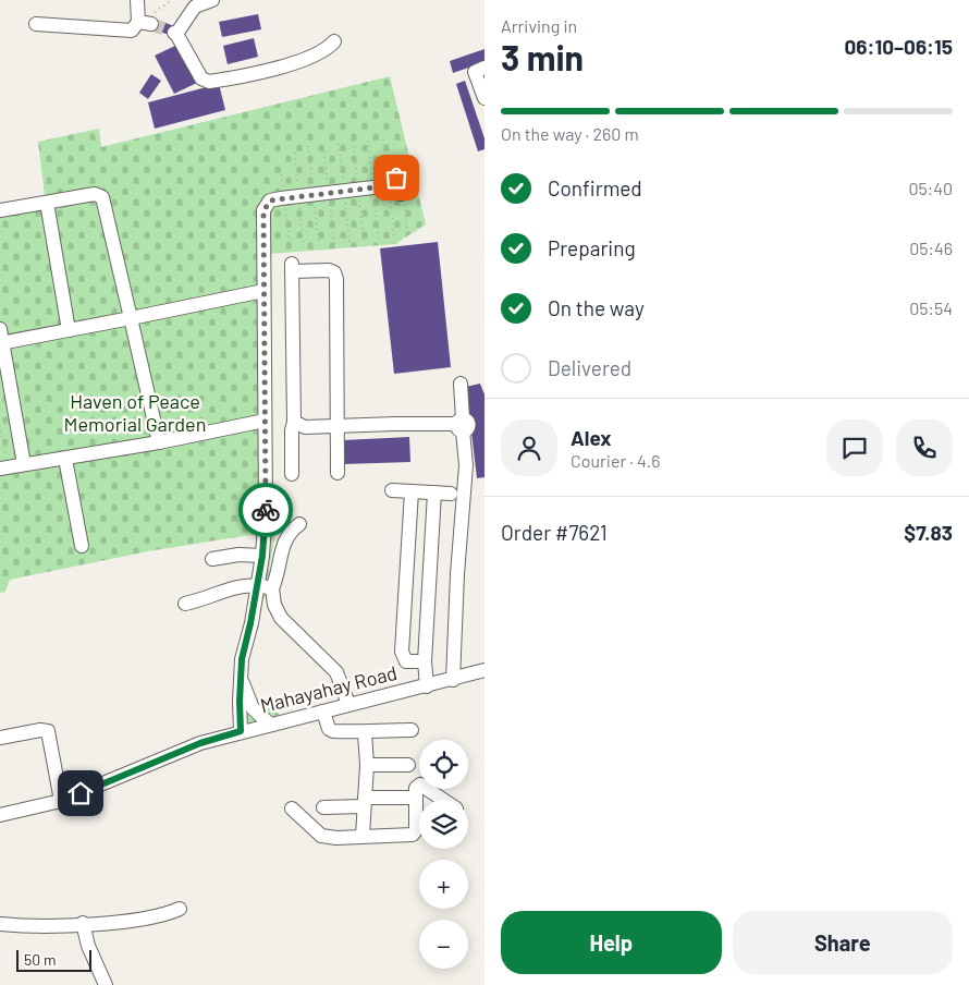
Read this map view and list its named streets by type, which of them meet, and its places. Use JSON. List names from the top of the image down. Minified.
{"streets":{"street":["Mahayahay Road"]},"parks":["Haven of Peace Memorial Garden"],"scale_bar":"50 m","page":{"heading":["3 min","Arriving in","06:10–06:15"],"panel":["Alex","Courier · 4.6","Order #7621","$7.83"],"bar":"On the way · 260 m","list":[["Confirmed","05:40"],["Preparing","05:46"],["On the way","05:54"],"Delivered"],"map_buttons":["+","−"],"buttons":["Help","Share"],"scale":"50 m"}}
